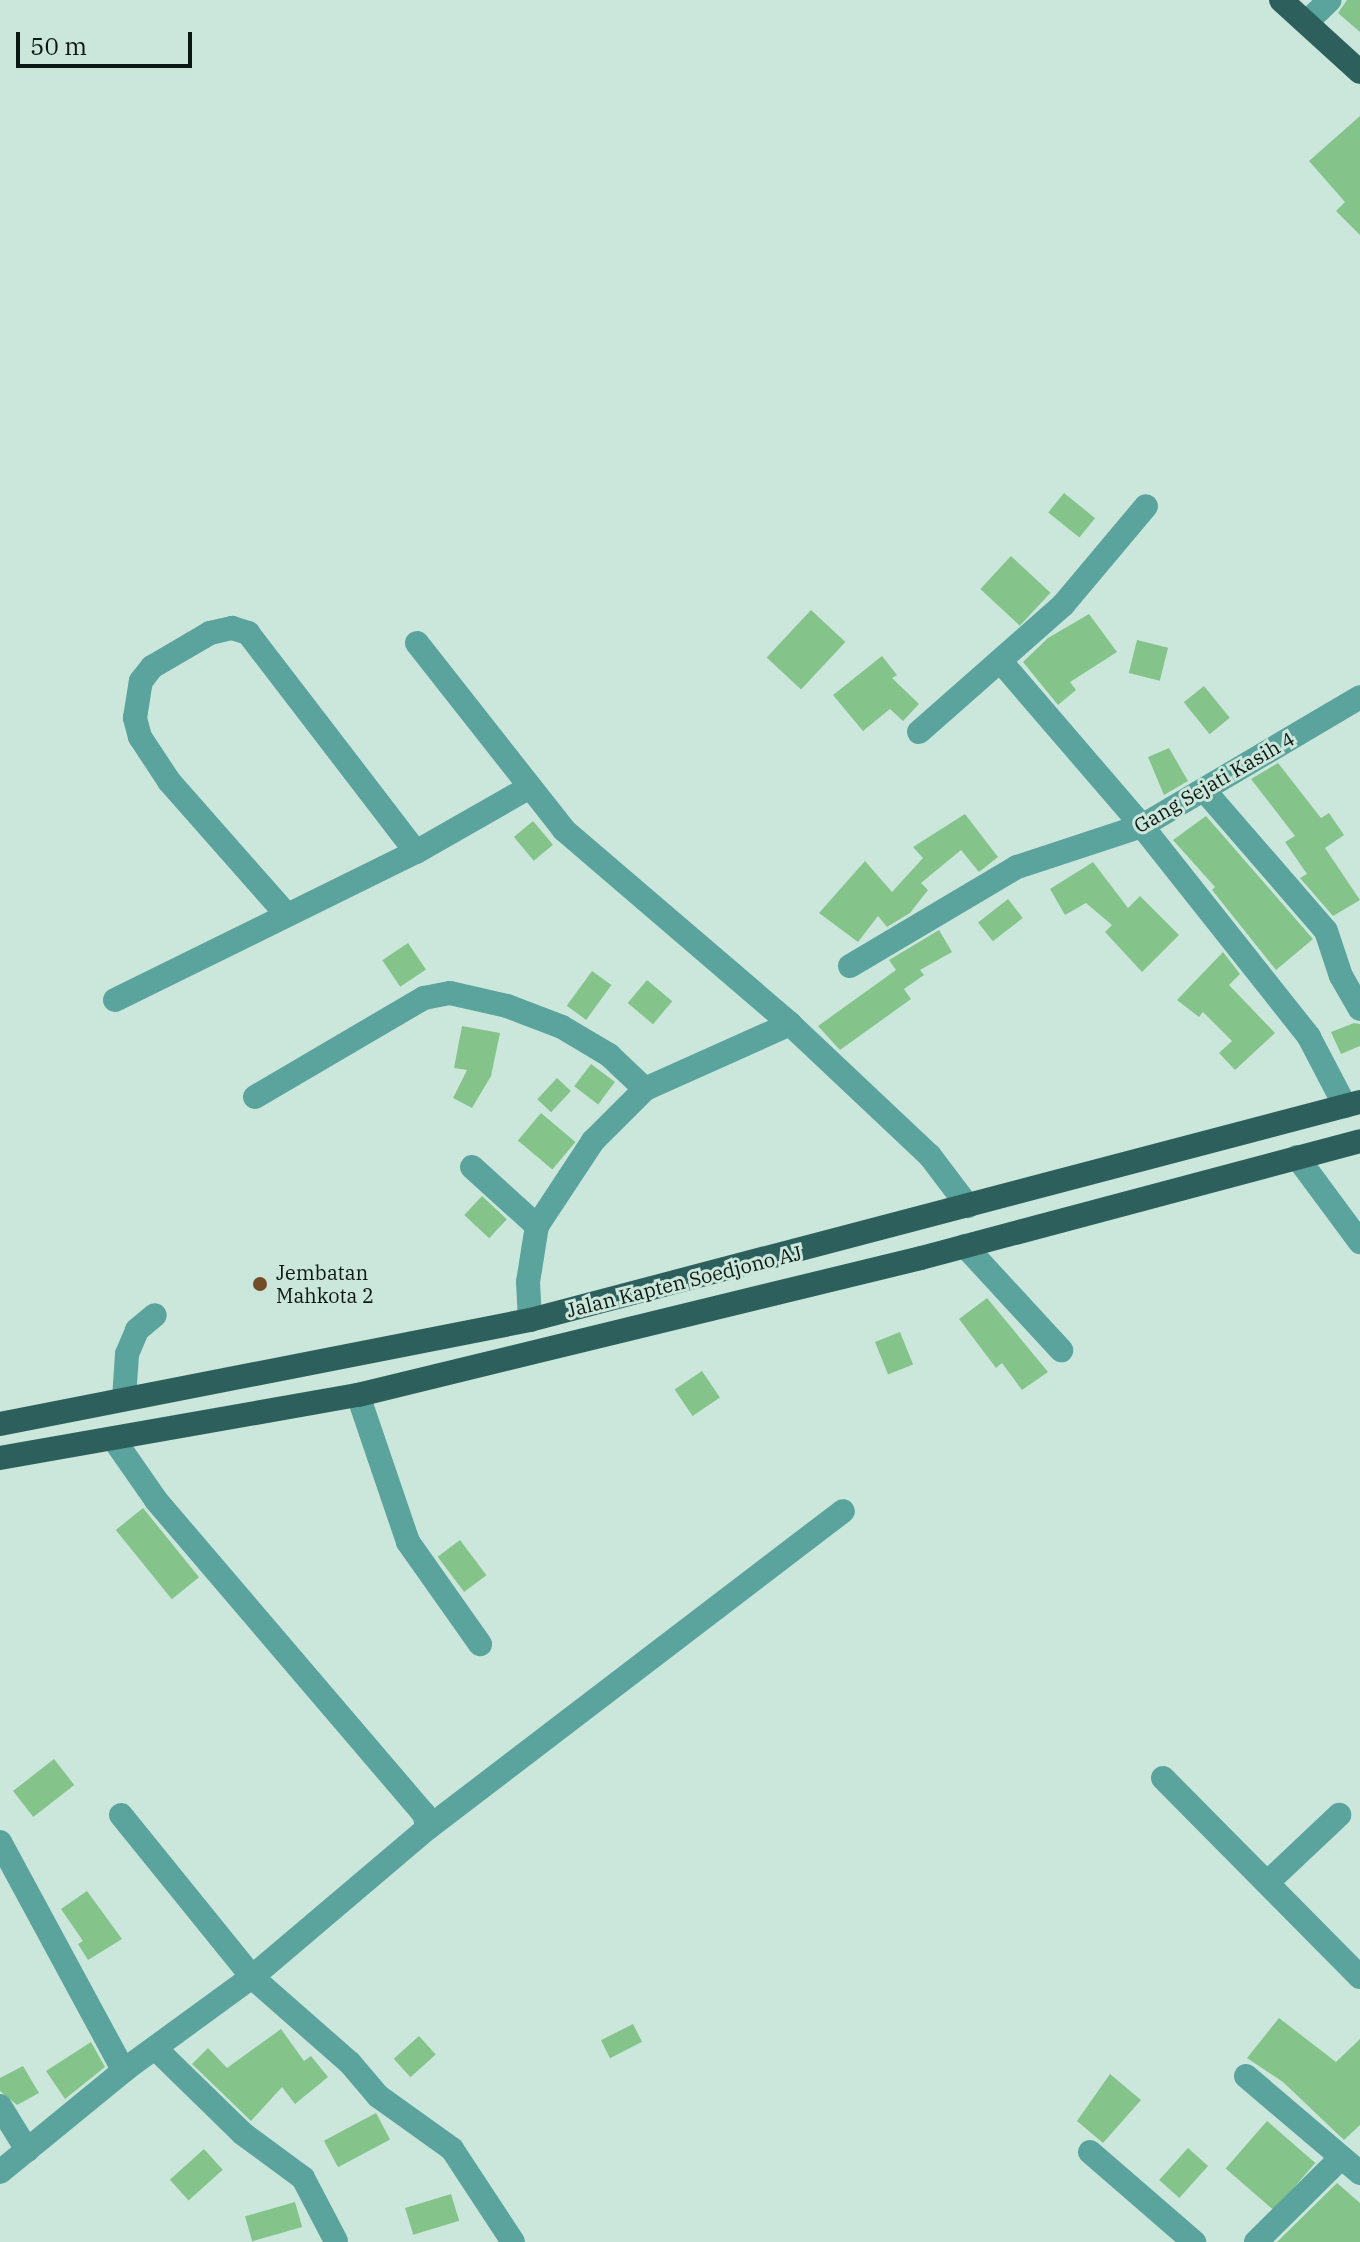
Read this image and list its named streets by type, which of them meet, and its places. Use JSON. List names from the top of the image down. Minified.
{"streets":{"main road":["Jalan Kapten Soedjono AJ"],"street":["Gang Sejati Kasih 4"]},"places":["Jembatan Mahkota 2"],"scale_bar":"50 m"}
